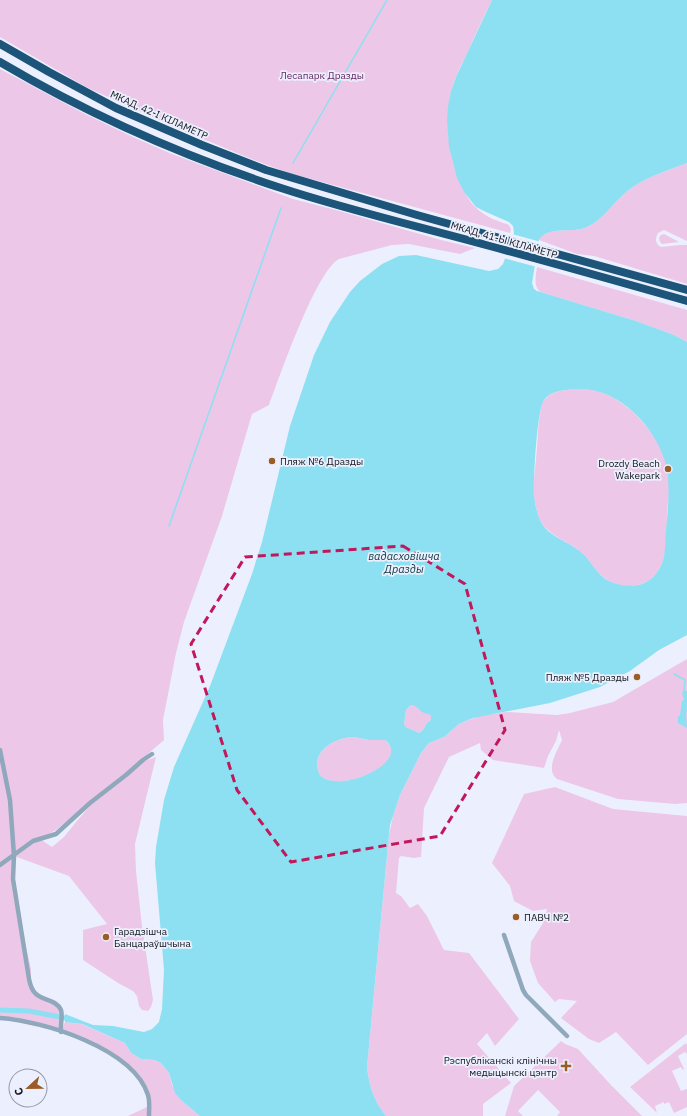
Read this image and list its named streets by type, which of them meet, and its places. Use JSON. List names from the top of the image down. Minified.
{"streets":{"highway":["МКАД, 42-І КІЛАМЕТР","МКАД, 41-Ы КІЛАМЕТР"]},"crossings":[["МКАД, 42-І КІЛАМЕТР","МКАД, 41-Ы КІЛАМЕТР"]],"water":["вадасховішча Дразды"],"parks":["Лесапарк Дразды"],"places":{"other":["Пляж №6 Дразды","Drozdy Beach Wakepark","Пляж №5 Дразды","ПАВЧ №2","Гарадзішча Банцараўшчына"],"health":["Рэспубліканскі клінічны медыцынскі цэнтр"]},"north":"left"}
